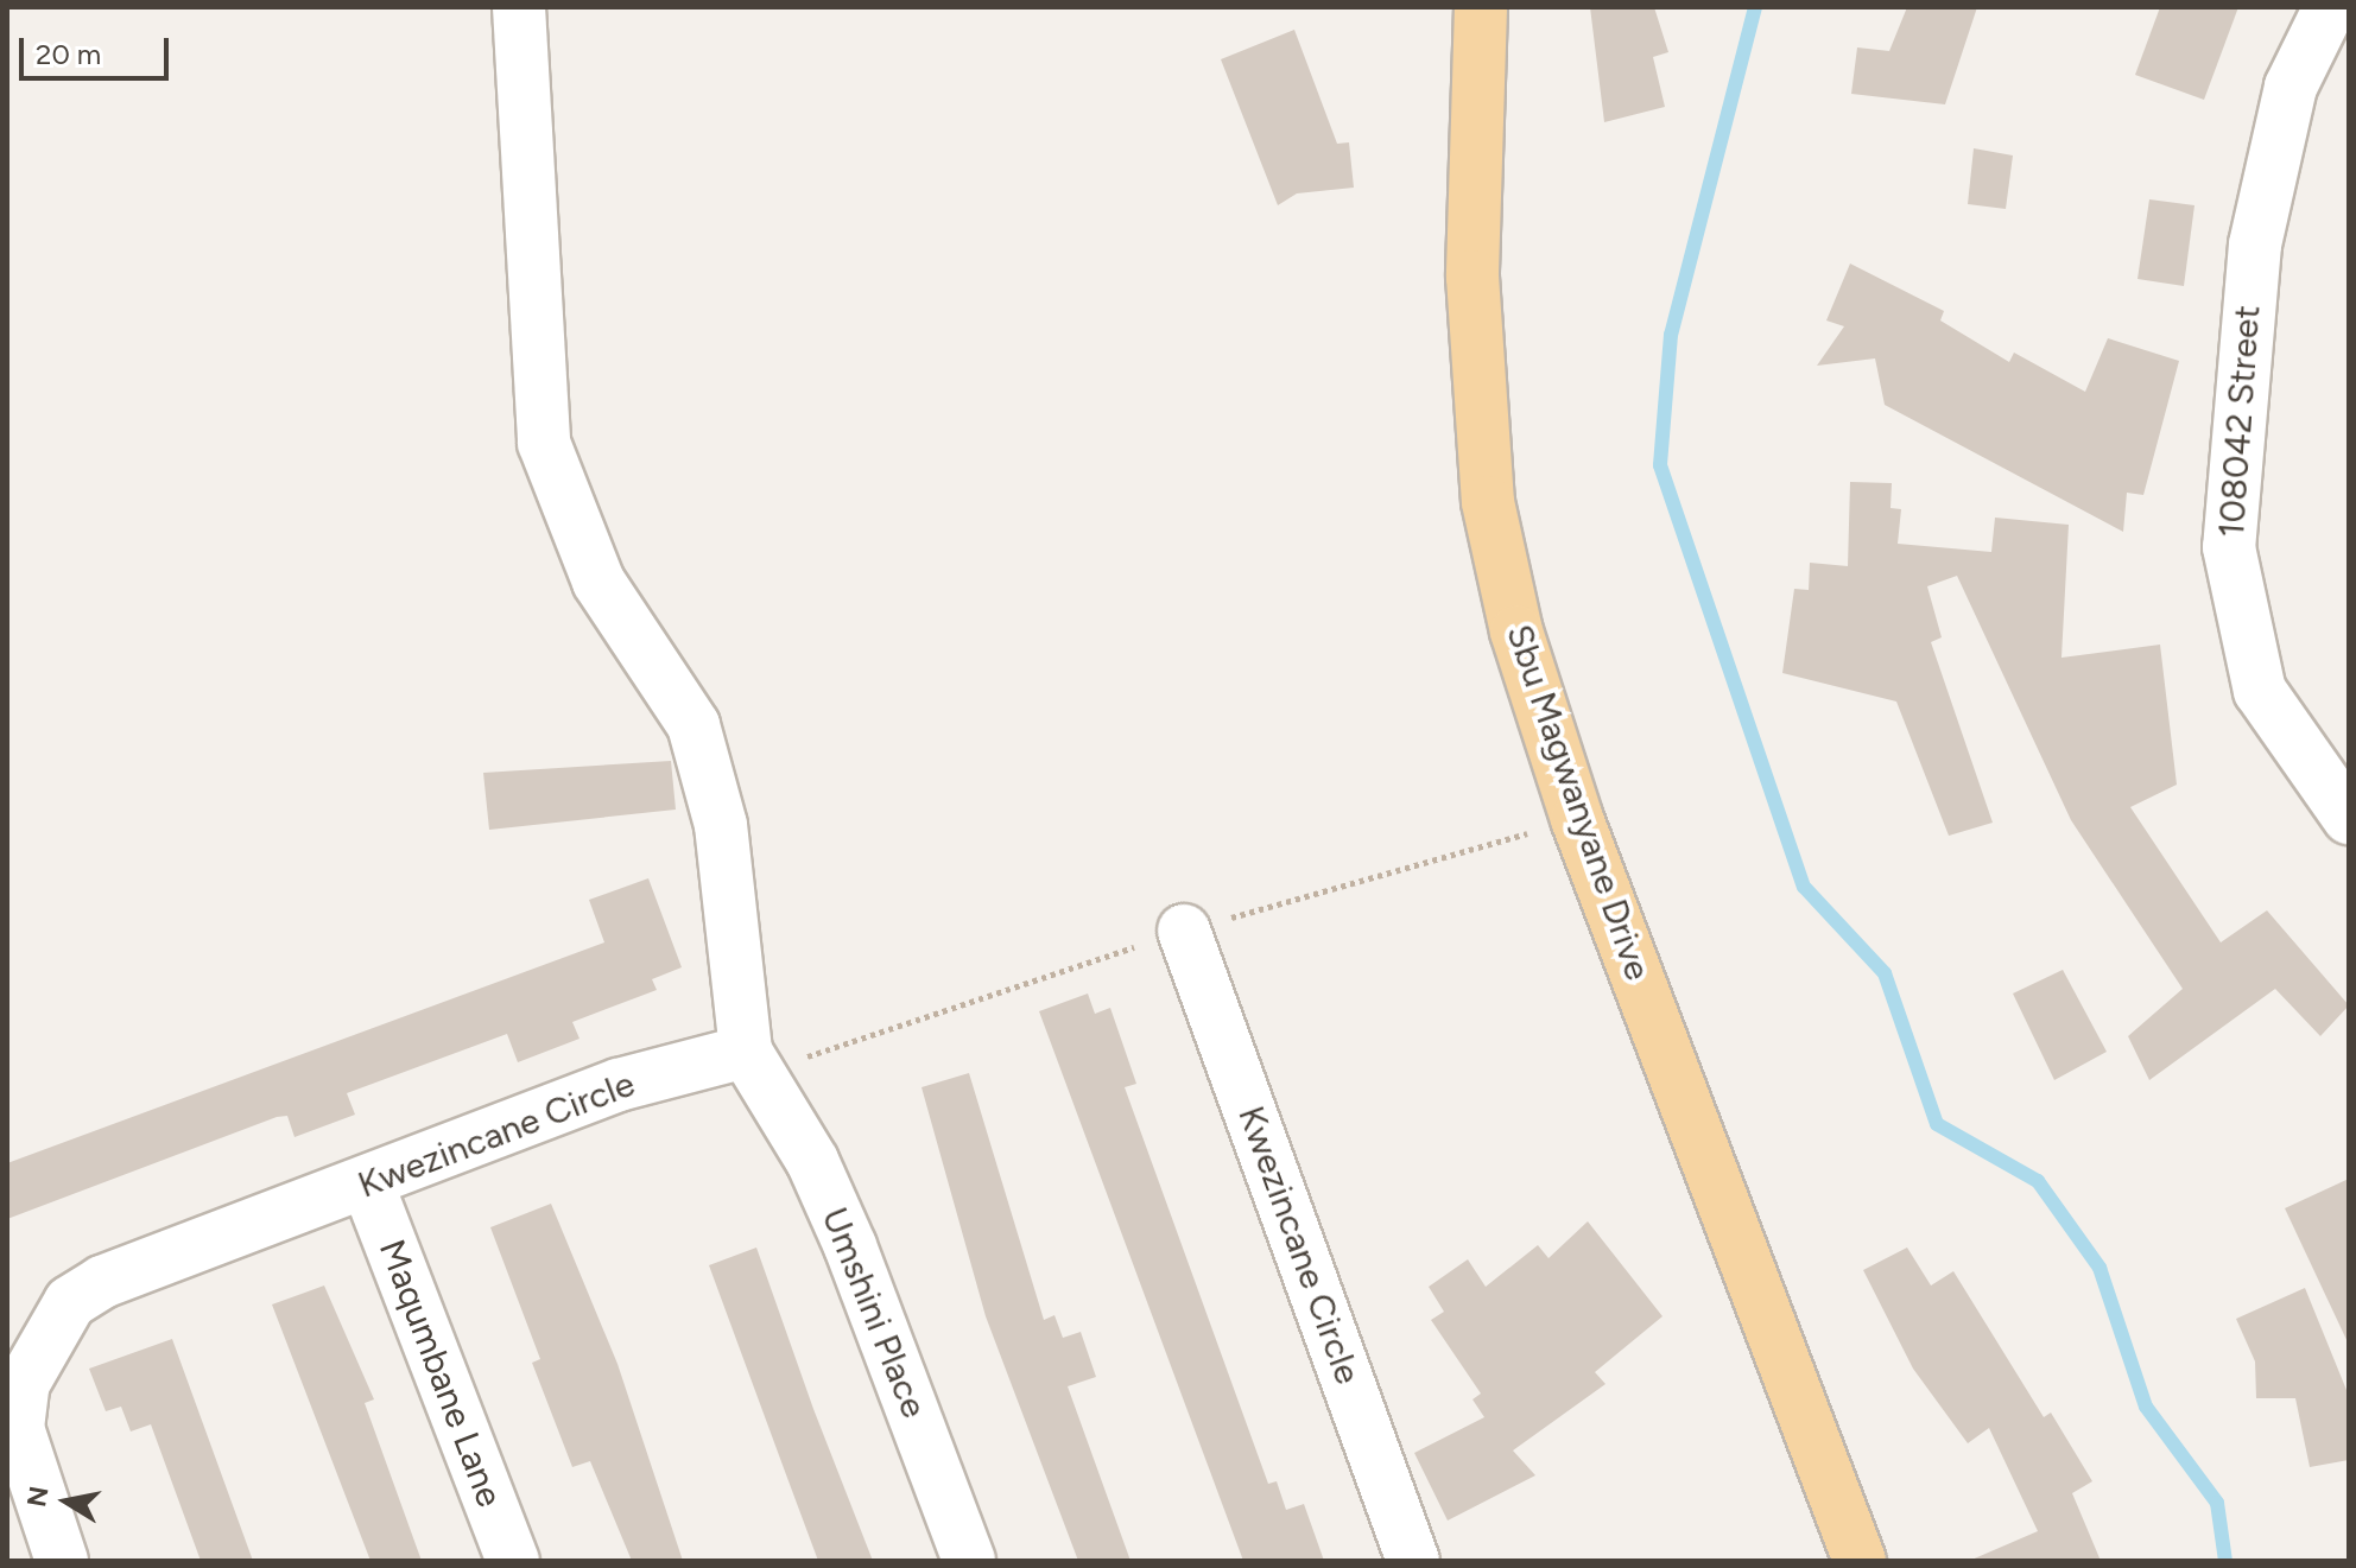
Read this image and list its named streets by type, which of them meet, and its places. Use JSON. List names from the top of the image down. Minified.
{"streets":{"main road":["Sbu Magwanyane Drive"],"street":["108042 Street","Kwezincane Circle","Umshini Place","Maqumbane Lane"]},"crossings":[["Kwezincane Circle","Umshini Place"],["Kwezincane Circle","Maqumbane Lane"]],"scale_bar":"20 m","north":"left"}
